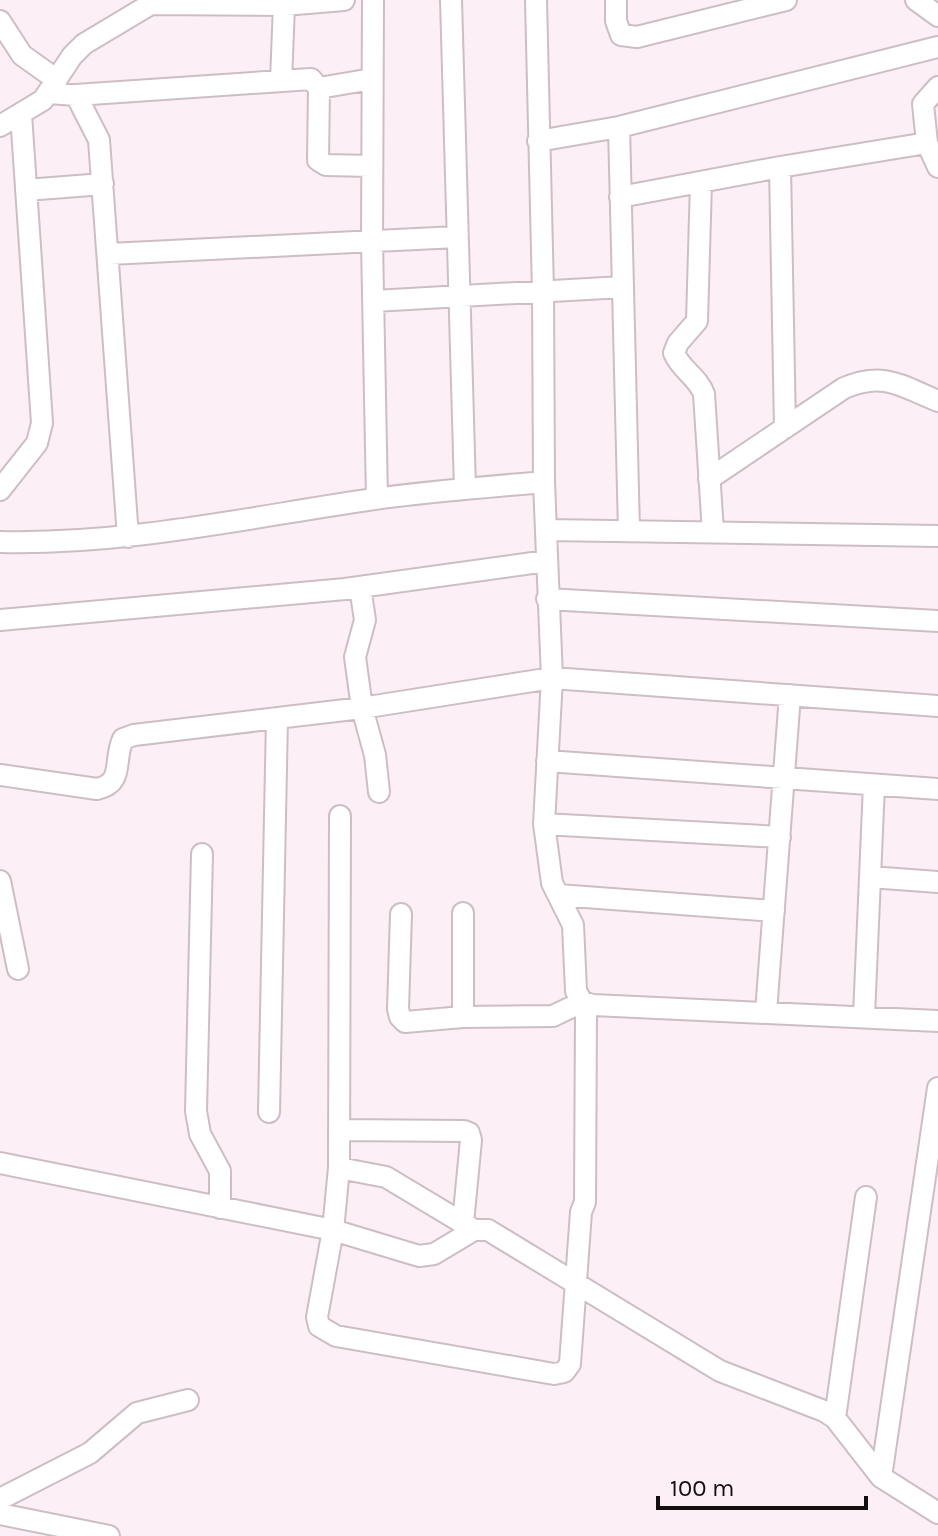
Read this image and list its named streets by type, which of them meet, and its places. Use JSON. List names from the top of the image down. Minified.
{"scale_bar":"100 m"}
